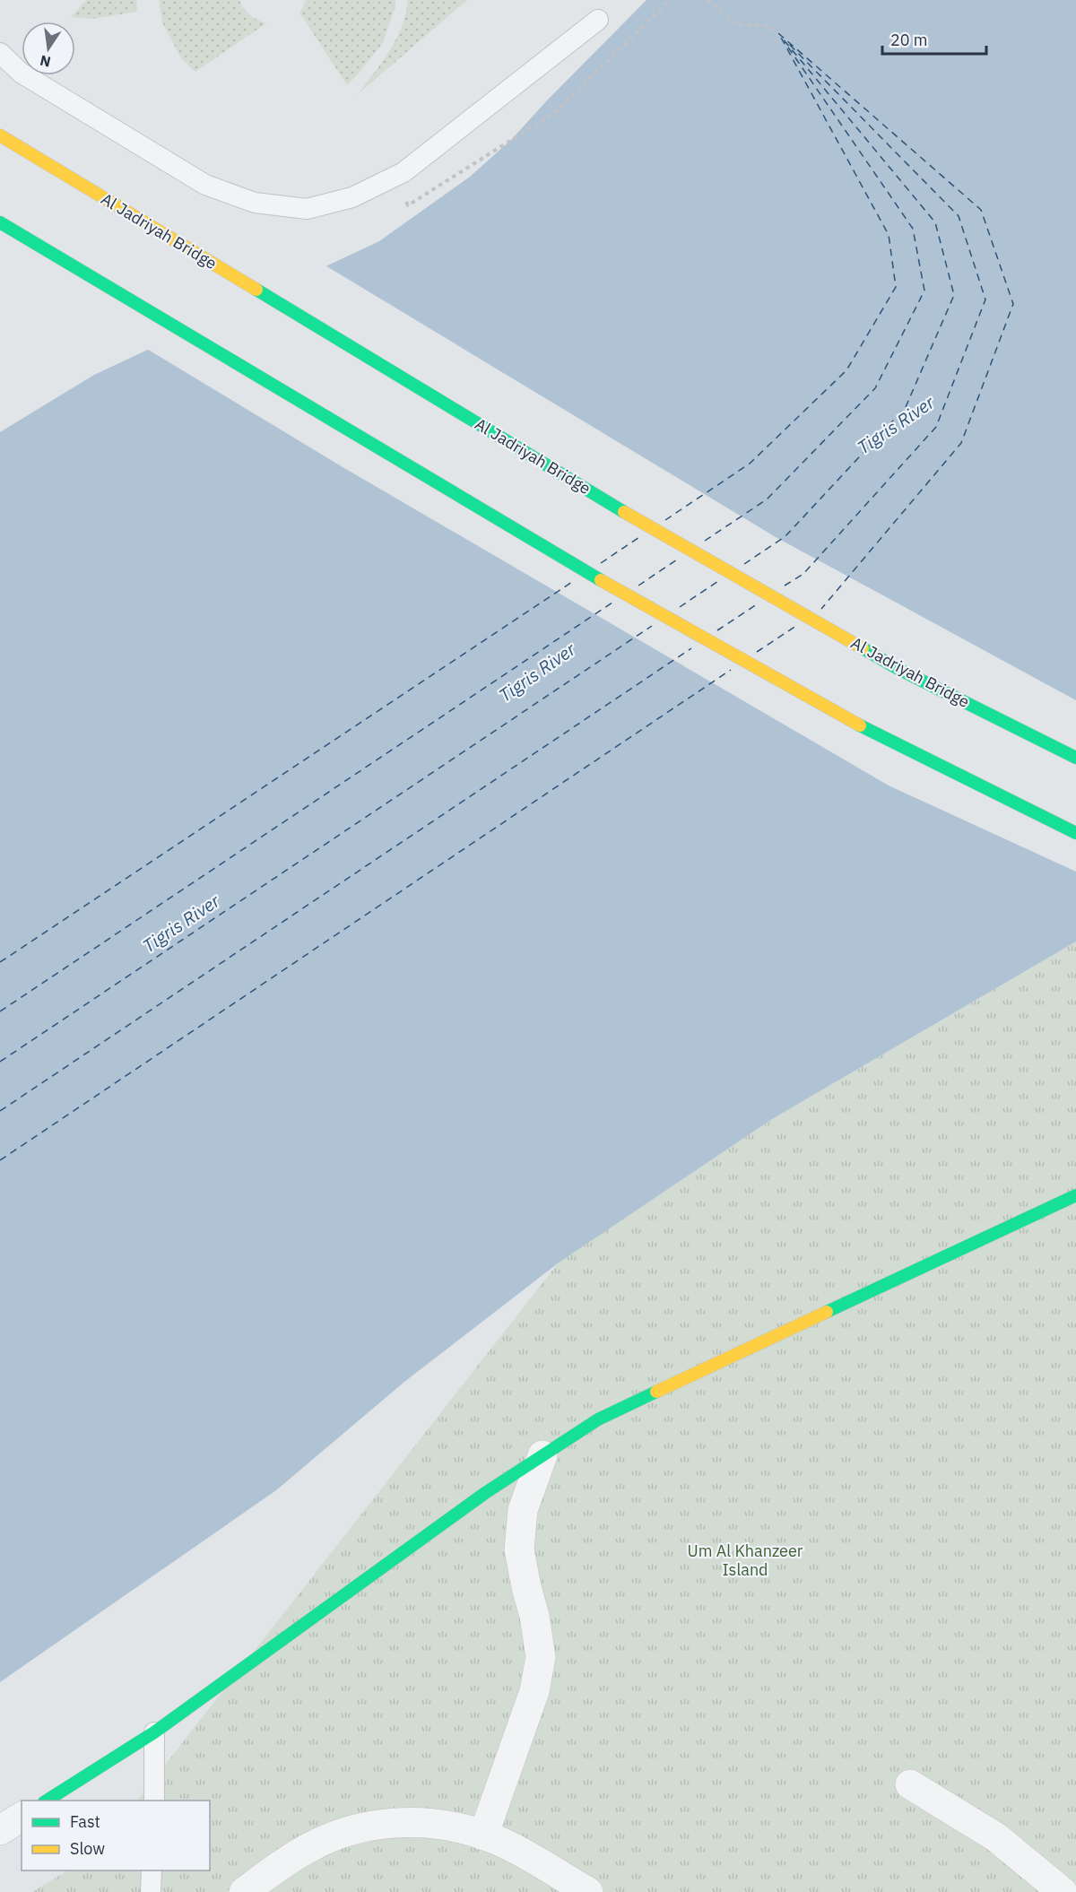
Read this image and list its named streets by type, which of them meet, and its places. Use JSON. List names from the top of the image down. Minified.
{"streets":{"main road":["Al Jadriyah Bridge"]},"water":["Tigris River"],"parks":["Um Al Khanzeer Island"],"legend":["Fast","Slow"],"scale_bar":"20 m","north":"bottom"}
